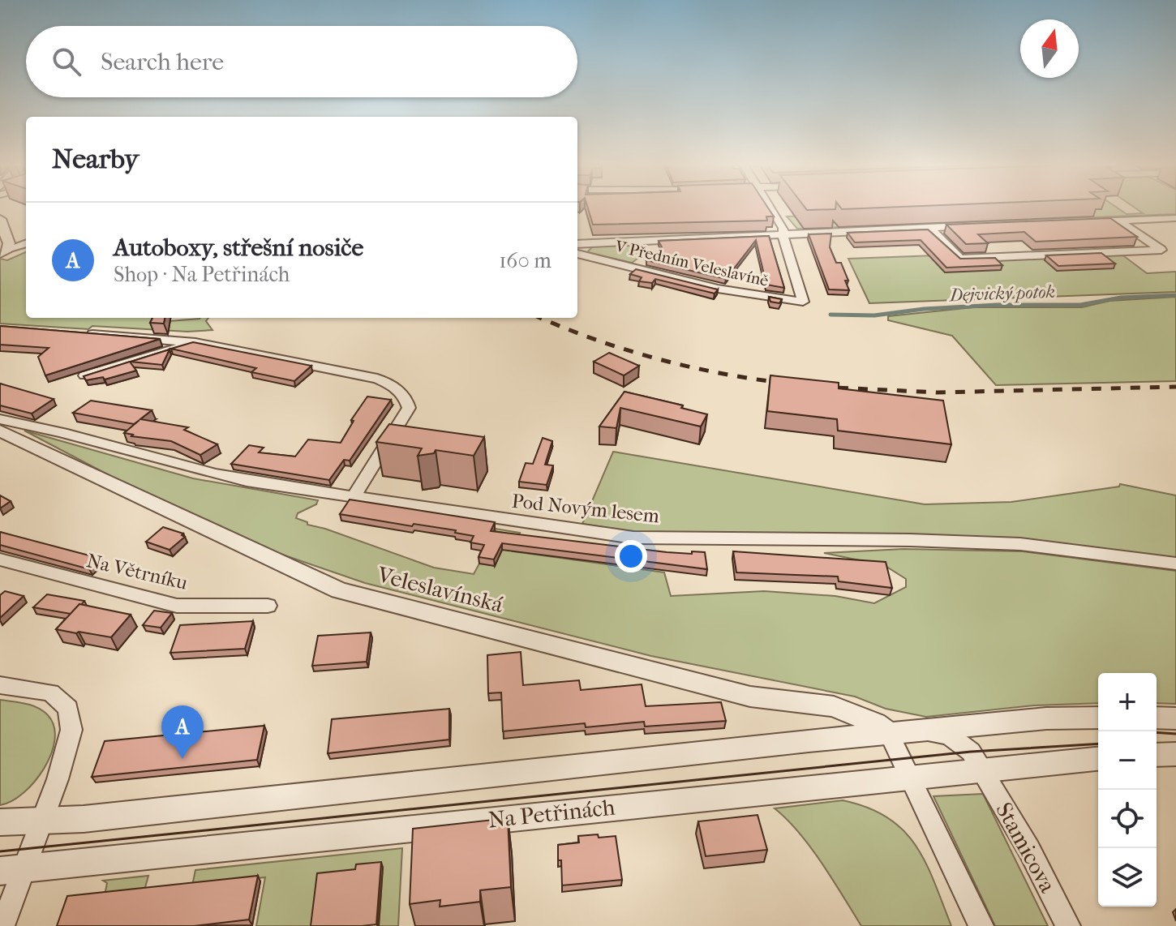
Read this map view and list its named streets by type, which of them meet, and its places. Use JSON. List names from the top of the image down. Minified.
{"streets":{"street":["V Předním Veleslavíně","Pod Novým lesem","Na Větrníku","Veleslavínská","Na Petřinách","Stamicova"]},"crossings":[["Veleslavínská","Stamicova"],["Na Petřinách","Stamicova"]],"water":["Dejvický potok"],"north":"top","page":{"search":"Search here","heading":"Nearby","list":[{"mark":"A","name":"Autoboxy, střešní nosiče","note":"Shop · Na Petřinách","value":"160 m"}],"map_buttons":["+","−"],"pins":"A"}}
